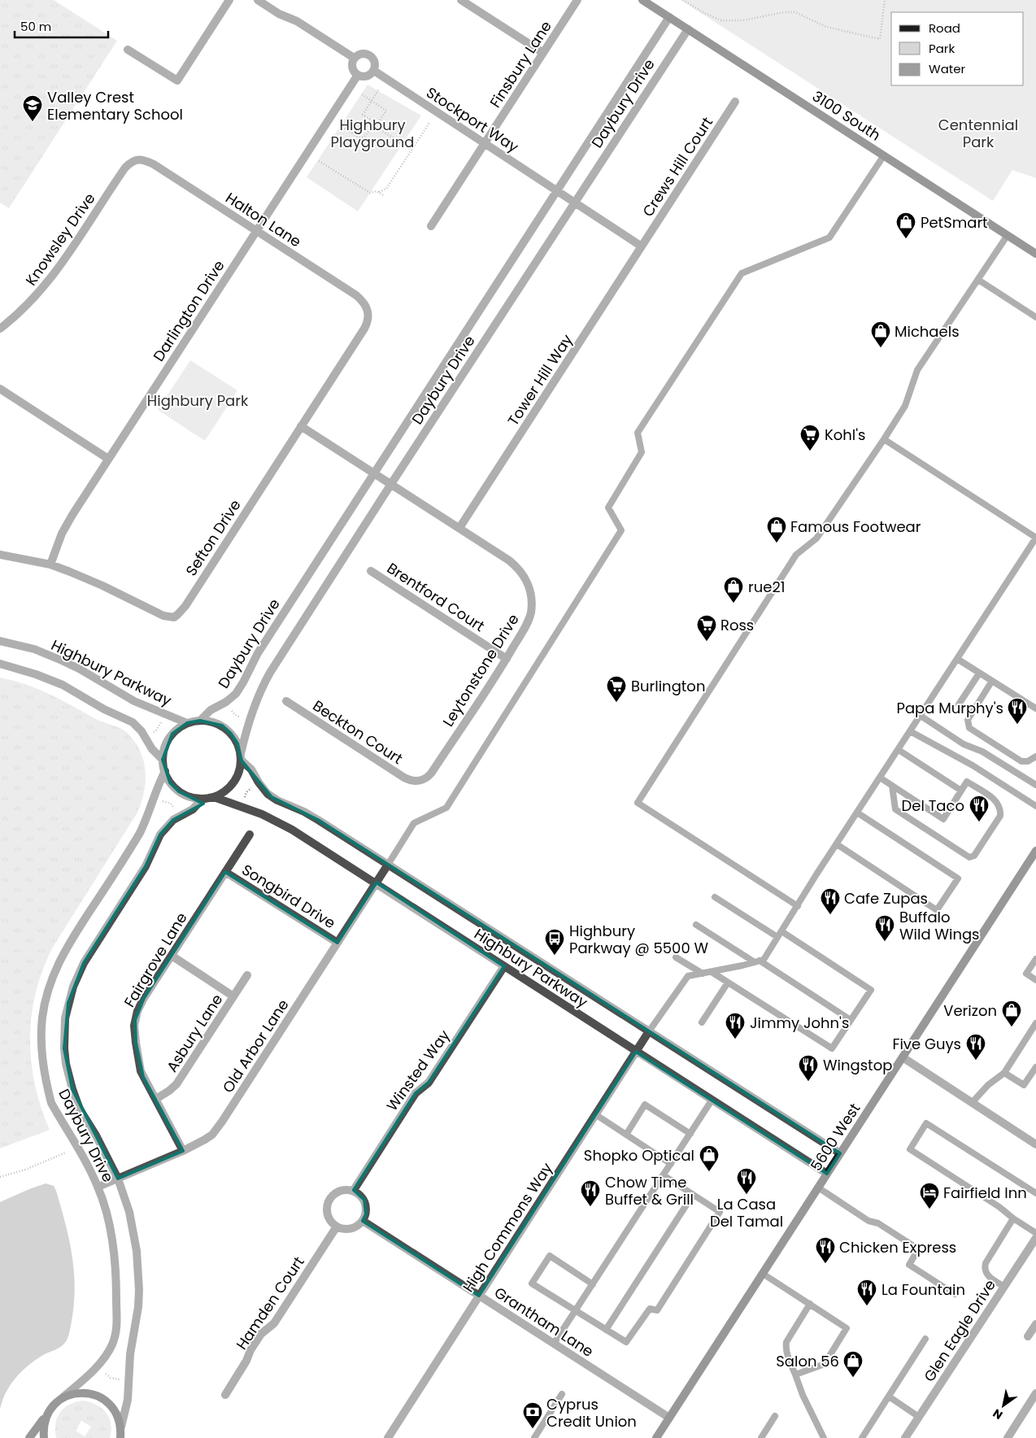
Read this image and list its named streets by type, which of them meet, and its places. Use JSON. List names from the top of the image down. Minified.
{"streets":{"main road":["3100 South","5600 West"],"street":["Finsbury Lane","Daybury Drive","Stockport Way","Crews Hill Court","Halton Lane","Knowsley Drive","Darlington Drive","Tower Hill Way","Sefton Drive","Brentford Court","Leytonstone Drive","Highbury Parkway","Beckton Court","Songbird Drive","Fairgrove Lane","Asbury Lane","Old Arbor Lane","Winsted Way","High Commons Way","Hamden Court","Grantham Lane","Glen Eagle Drive"]},"crossings":[["Finsbury Lane","Stockport Way"],["Daybury Drive","3100 South"],["Daybury Drive","Stockport Way"],["Daybury Drive","Leytonstone Drive"],["Daybury Drive","Highbury Parkway"],["Daybury Drive","Old Arbor Lane"],["Stockport Way","Crews Hill Court"],["Stockport Way","Darlington Drive"],["Stockport Way","Tower Hill Way"],["Crews Hill Court","Tower Hill Way"],["Halton Lane","Knowsley Drive"],["Halton Lane","Darlington Drive"],["Halton Lane","Sefton Drive"],["Darlington Drive","Sefton Drive"],["Tower Hill Way","Leytonstone Drive"],["Sefton Drive","Leytonstone Drive"],["Brentford Court","Leytonstone Drive"],["Leytonstone Drive","Beckton Court"],["Highbury Parkway","Old Arbor Lane"],["Highbury Parkway","Winsted Way"],["Highbury Parkway","5600 West"],["Highbury Parkway","High Commons Way"],["Songbird Drive","Fairgrove Lane"],["Songbird Drive","Old Arbor Lane"],["Fairgrove Lane","Asbury Lane"],["Fairgrove Lane","Old Arbor Lane"],["Winsted Way","Hamden Court"],["Winsted Way","Grantham Lane"],["5600 West","Grantham Lane"],["High Commons Way","Grantham Lane"],["Hamden Court","Grantham Lane"]],"parks":["Highbury Playground","Centennial Park","Highbury Park"],"places":{"school or university":["Valley Crest Elementary School"],"shop":["PetSmart","Michaels","Famous Footwear","rue21","Verizon","Shopko Optical","Salon 56"],"supermarket":["Kohl's","Ross","Burlington"],"restaurant":["Papa Murphy's","Del Taco","Cafe Zupas","Buffalo Wild Wings","Jimmy John's","Five Guys","Wingstop","La Casa Del Tamal","Chow Time Buffet & Grill","Chicken Express","La Fountain"],"bus stop":["Highbury Parkway @ 5500 W"],"hotel":["Fairfield Inn"],"bank":["Cyprus Credit Union"]},"legend":["Road","Park","Water"],"scale_bar":"50 m","north":"bottom left"}
